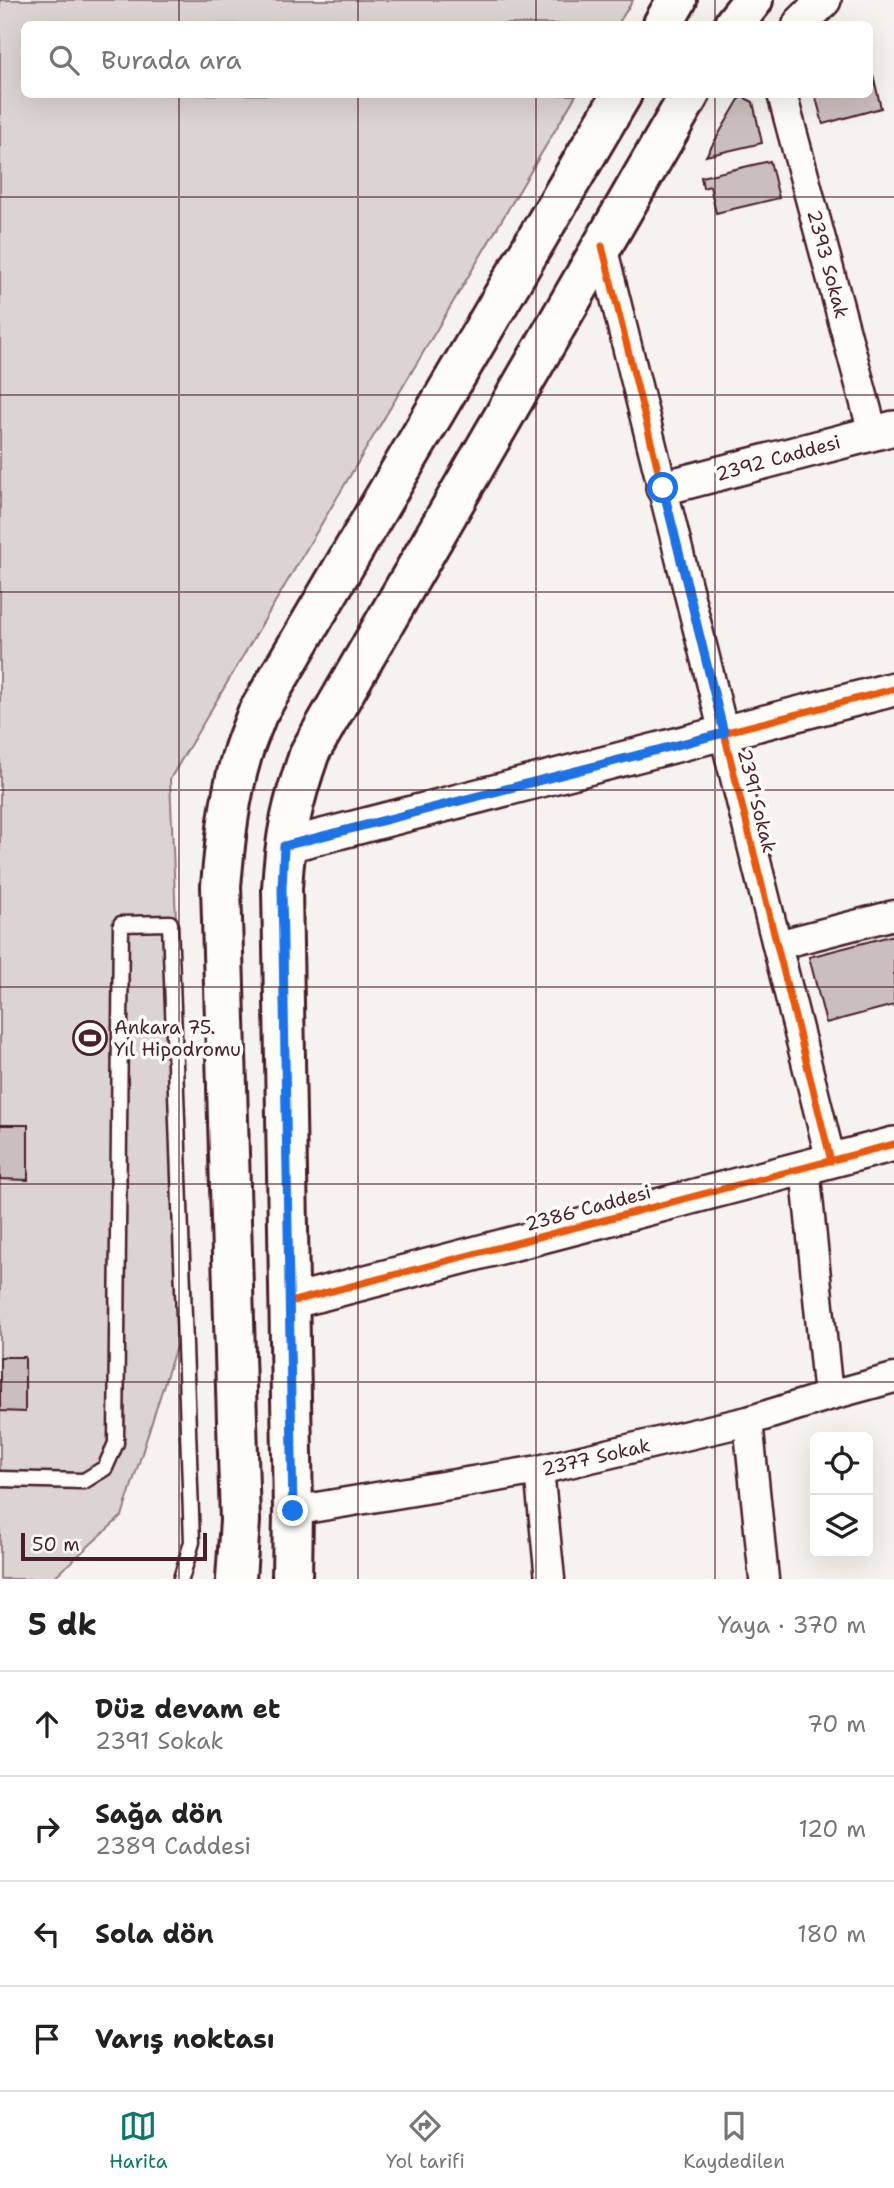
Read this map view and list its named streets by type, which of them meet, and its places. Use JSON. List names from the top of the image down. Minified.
{"streets":{"street":["2393 Sokak","2392 Caddesi","2391 Sokak","2386 Caddesi","2377 Sokak"]},"crossings":[["2393 Sokak","2392 Caddesi"],["2392 Caddesi","2391 Sokak"],["2391 Sokak","2386 Caddesi"],["2391 Sokak","2377 Sokak"]],"places":{"sports":["Ankara 75. Yıl Hipodromu"]},"scale_bar":"50 m","page":{"search":"Burada ara","scale":"50 m","heading":["5 dk","Yaya · 370 m"],"list":[["Düz devam et","2391 Sokak","70 m"],["Sağa dön","2389 Caddesi","120 m"],["Sola dön","180 m"],"Varış noktası"],"nav":["Harita","Yol tarifi","Kaydedilen"]}}
